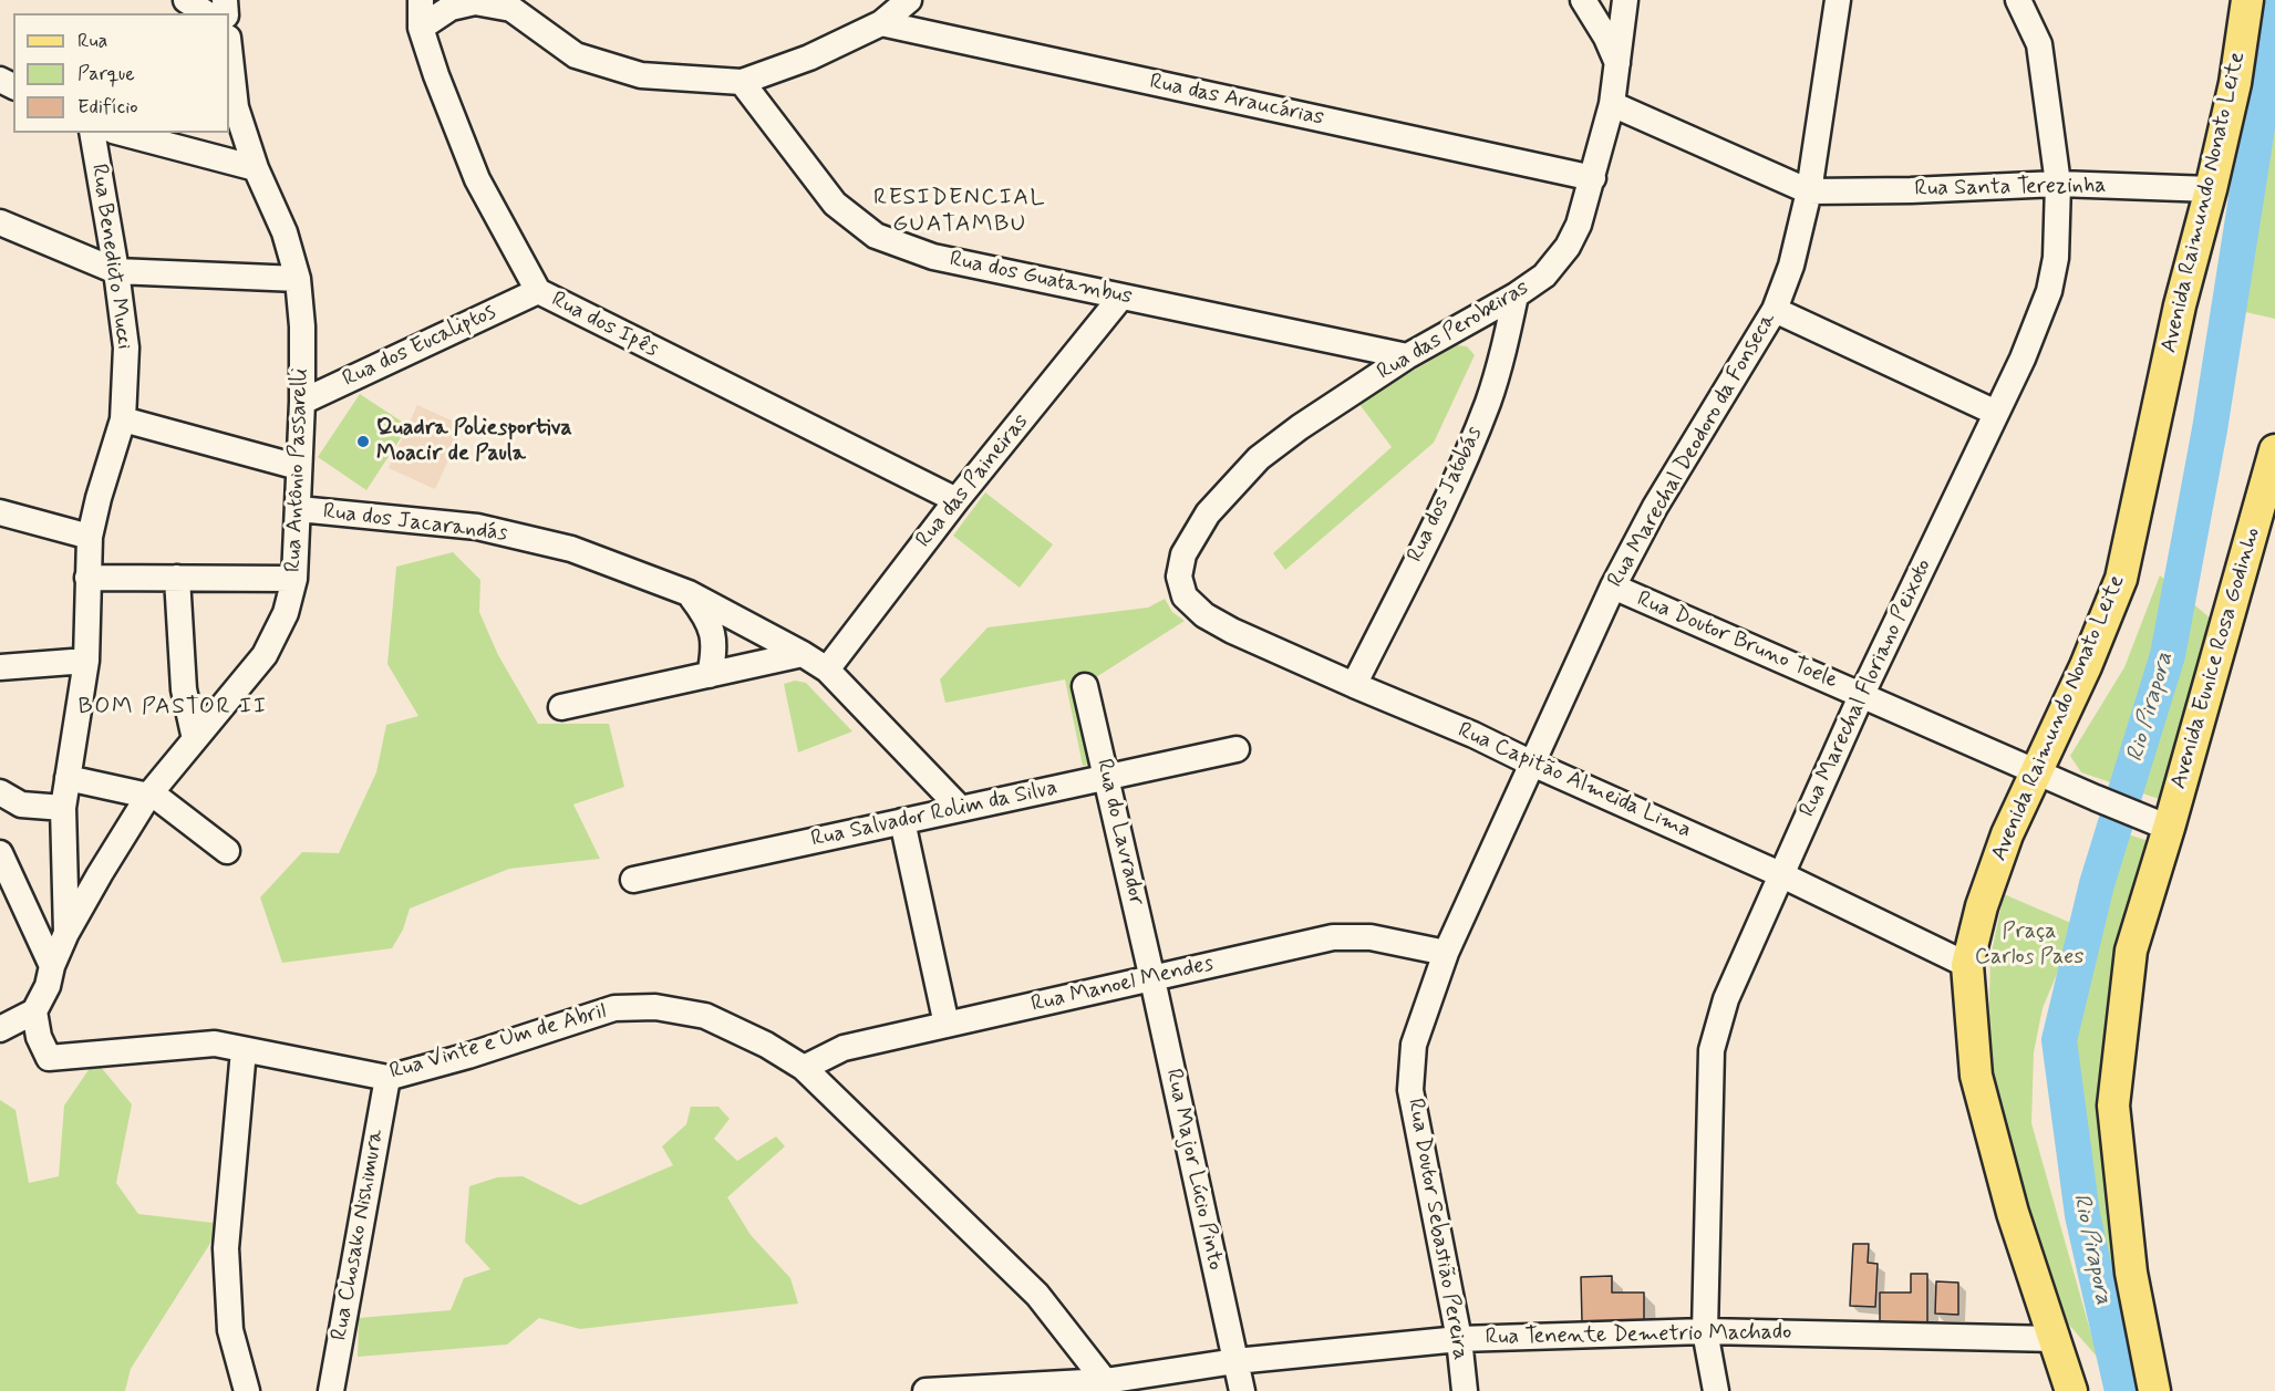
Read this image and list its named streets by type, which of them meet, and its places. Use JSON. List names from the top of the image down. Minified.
{"streets":{"main road":["Avenida Raimundo Nonato Leite","Avenida Eunice Rosa Godinho"],"street":["Rua das Araucárias","Rua Santa Terezinha","Rua Benedicto Mucci","Rua dos Guatambus","Rua dos Ipês","Rua das Perobeiras","Rua dos Eucaliptos","Rua Marechal Deodoro da Fonseca","Rua Antônio Passarelli","Rua das Paineiras","Rua dos Jatobás","Rua dos Jacarandás","Rua Doutor Bruno Toele","Rua Marechal Floriano Peixoto","Rua Capitão Almeida Lima","Rua Salvador Rolim da Silva","Rua do Lavrador","Rua Manoel Mendes","Rua Vinte e Um de Abril","Rua Major Lúcio Pinto","Rua Doutor Sebastião Pereira","Rua Chosako Nishimura","Rua Tenente Demetrio Machado"]},"crossings":[["Rua das Araucárias","Rua das Perobeiras"],["Rua Santa Terezinha","Avenida Raimundo Nonato Leite"],["Rua Santa Terezinha","Rua Marechal Deodoro da Fonseca"],["Rua Santa Terezinha","Rua Marechal Floriano Peixoto"],["Avenida Raimundo Nonato Leite","Rua Doutor Bruno Toele"],["Avenida Raimundo Nonato Leite","Rua Capitão Almeida Lima"],["Avenida Raimundo Nonato Leite","Rua Tenente Demetrio Machado"],["Rua Benedicto Mucci","Rua Antônio Passarelli"],["Rua dos Guatambus","Rua das Perobeiras"],["Rua dos Guatambus","Rua das Paineiras"],["Rua dos Ipês","Rua dos Eucaliptos"],["Rua dos Ipês","Rua das Paineiras"],["Rua das Perobeiras","Rua dos Jatobás"],["Rua das Perobeiras","Rua Capitão Almeida Lima"],["Rua dos Eucaliptos","Rua Antônio Passarelli"],["Rua Marechal Deodoro da Fonseca","Rua Doutor Bruno Toele"],["Rua Marechal Deodoro da Fonseca","Rua Capitão Almeida Lima"],["Rua Marechal Deodoro da Fonseca","Rua Manoel Mendes"],["Rua Marechal Deodoro da Fonseca","Rua Doutor Sebastião Pereira"],["Rua Antônio Passarelli","Rua dos Jacarandás"],["Rua Antônio Passarelli","Rua Vinte e Um de Abril"],["Rua das Paineiras","Rua dos Jacarandás"],["Rua dos Jatobás","Rua Capitão Almeida Lima"],["Rua dos Jacarandás","Rua Salvador Rolim da Silva"],["Rua Doutor Bruno Toele","Avenida Eunice Rosa Godinho"],["Rua Doutor Bruno Toele","Rua Marechal Floriano Peixoto"],["Rua Marechal Floriano Peixoto","Rua Capitão Almeida Lima"],["Rua Marechal Floriano Peixoto","Rua Tenente Demetrio Machado"],["Rua Salvador Rolim da Silva","Rua do Lavrador"],["Rua do Lavrador","Rua Manoel Mendes"],["Rua do Lavrador","Rua Major Lúcio Pinto"],["Rua Manoel Mendes","Rua Vinte e Um de Abril"],["Rua Manoel Mendes","Rua Major Lúcio Pinto"],["Rua Manoel Mendes","Rua Doutor Sebastião Pereira"],["Rua Vinte e Um de Abril","Rua Chosako Nishimura"],["Rua Vinte e Um de Abril","Rua Tenente Demetrio Machado"],["Rua Major Lúcio Pinto","Rua Tenente Demetrio Machado"],["Rua Doutor Sebastião Pereira","Rua Tenente Demetrio Machado"]],"districts":["RESIDENCIAL GUATAMBU","BOM PASTOR II"],"water":["Rio Pirapora"],"parks":["Praça Carlos Paes"],"places":["Quadra Poliesportiva Moacir de Paula"],"legend":["Rua","Parque","Edifício"]}
